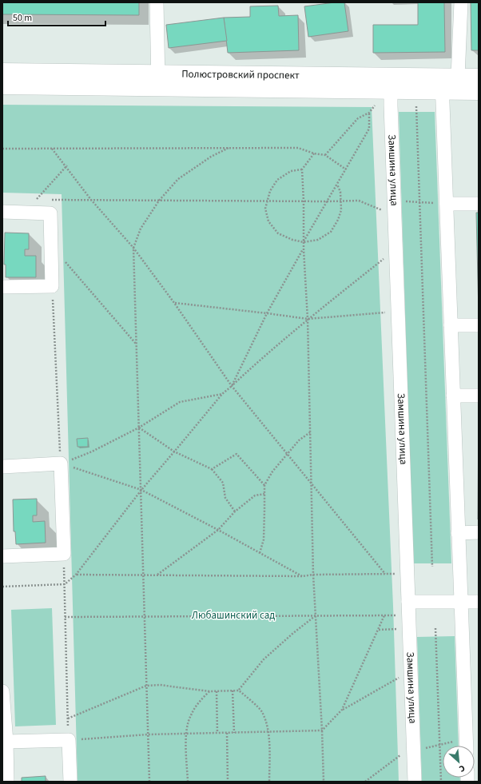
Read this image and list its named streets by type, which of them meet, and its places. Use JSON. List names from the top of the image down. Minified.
{"streets":{"main road":["Полюстровский проспект"],"street":["Замшина улица"]},"crossings":[["Полюстровский проспект","Замшина улица"]],"parks":["Любашинский сад"],"scale_bar":"50 m","north":"bottom right"}
